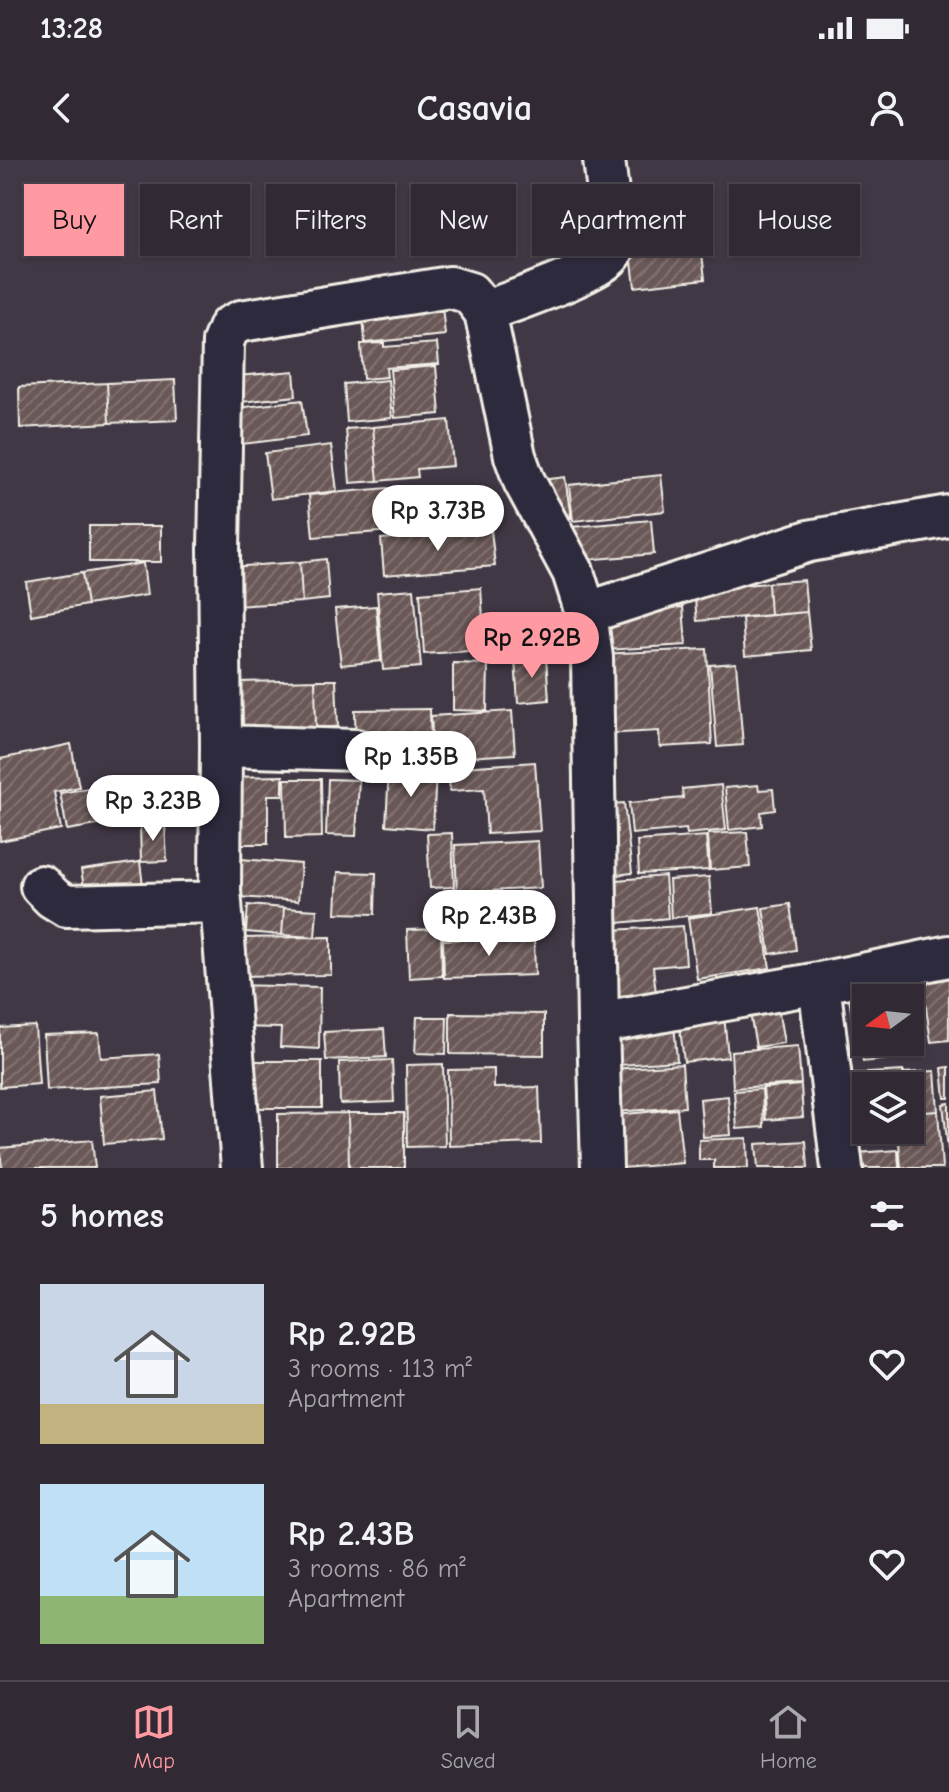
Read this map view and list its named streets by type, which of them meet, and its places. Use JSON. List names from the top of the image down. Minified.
{"north":"left","page":{"status":"13:28","header":"Casavia","chip":["Buy","Rent","Filters","New","Apartment","House"],"price":["Rp 3.73B","Rp 2.92B","Rp 1.35B","Rp 3.23B","Rp 2.43B"],"heading":"5 homes","list":[{"name":"Rp 2.92B","note":"3 rooms · 113 m² · Apartment"},{"name":"Rp 2.43B","note":"3 rooms · 86 m² · Apartment"}],"tabs":["Map","Saved","Home"]}}
